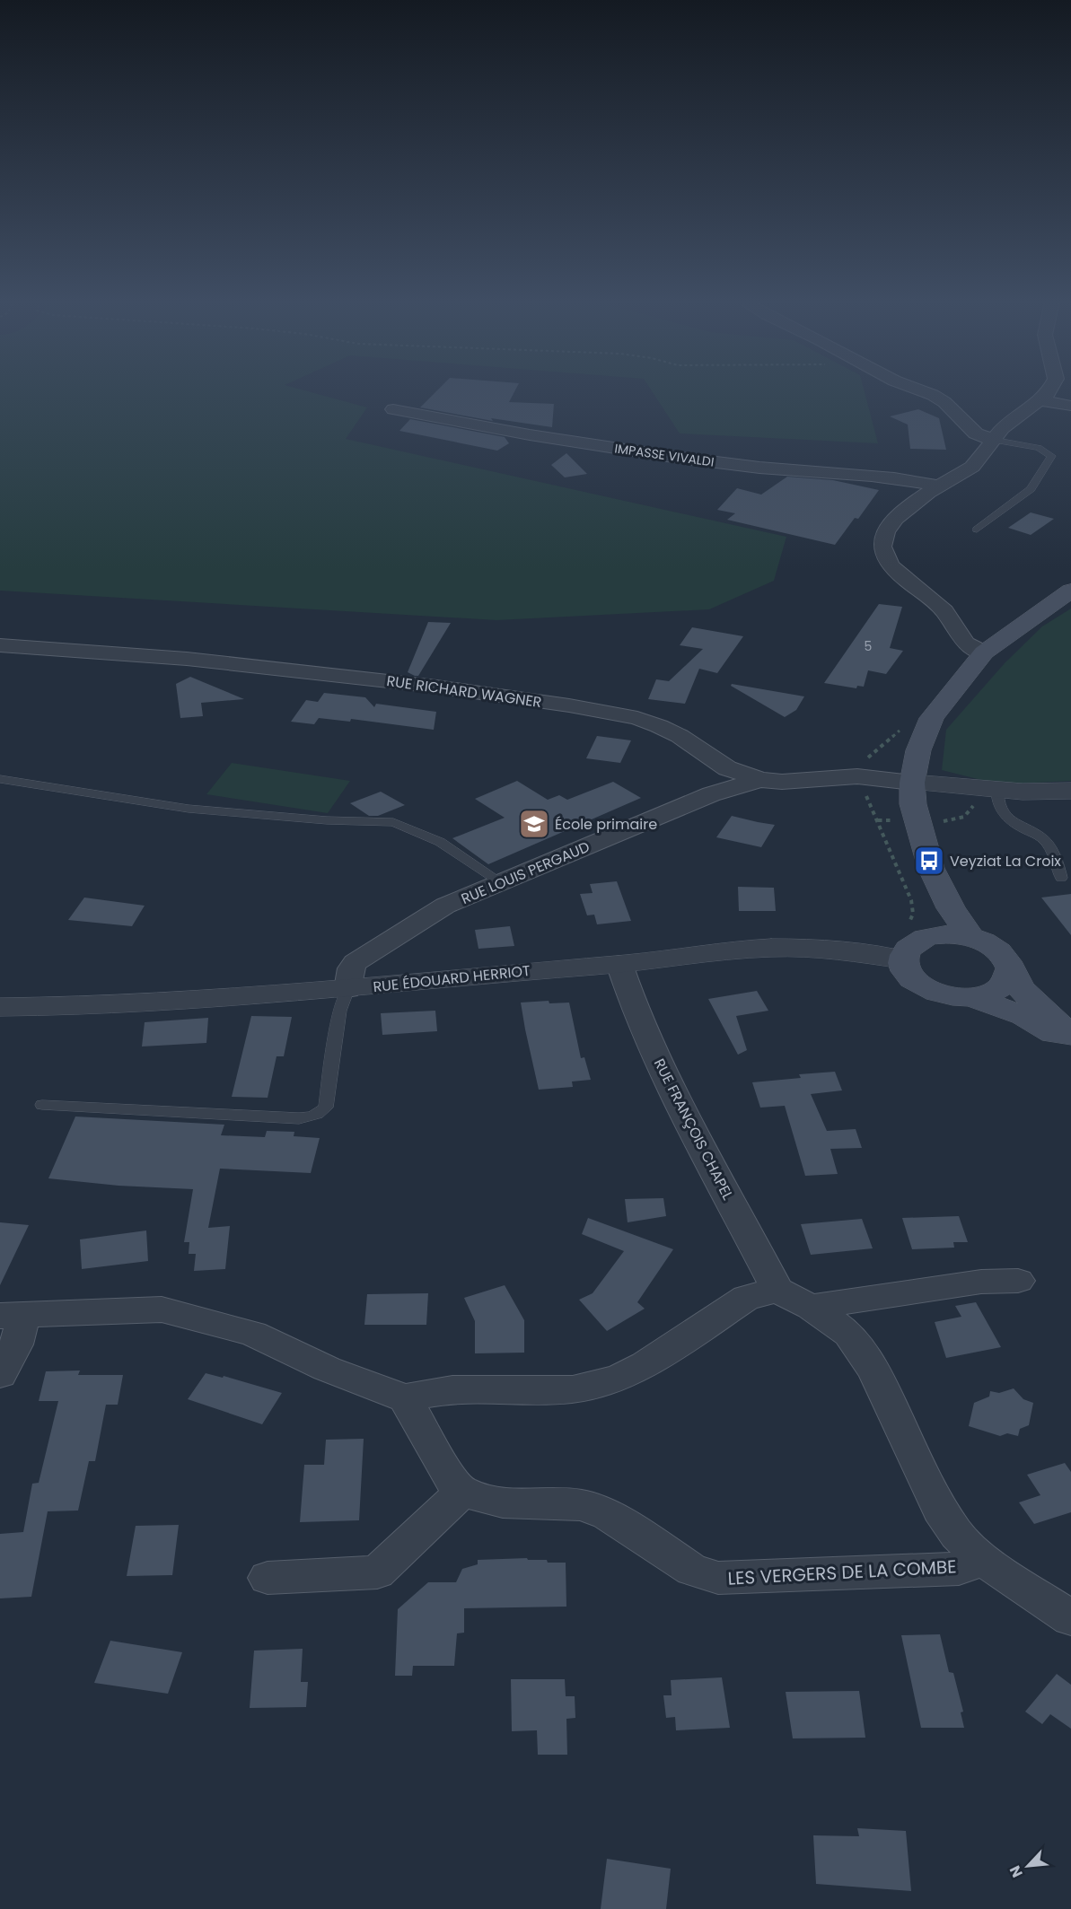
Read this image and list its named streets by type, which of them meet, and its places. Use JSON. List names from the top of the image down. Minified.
{"streets":{"street":["IMPASSE VIVALDI","RUE RICHARD WAGNER","RUE LOUIS PERGAUD","RUE ÉDOUARD HERRIOT","RUE FRANÇOIS CHAPEL","LES VERGERS DE LA COMBE"]},"crossings":[["RUE RICHARD WAGNER","RUE LOUIS PERGAUD"],["RUE LOUIS PERGAUD","RUE ÉDOUARD HERRIOT"],["RUE ÉDOUARD HERRIOT","RUE FRANÇOIS CHAPEL"]],"places":{"school or university":["École primaire"],"bus stop":["Veyziat La Croix"]},"house_numbers":["5"],"north":"bottom left"}
